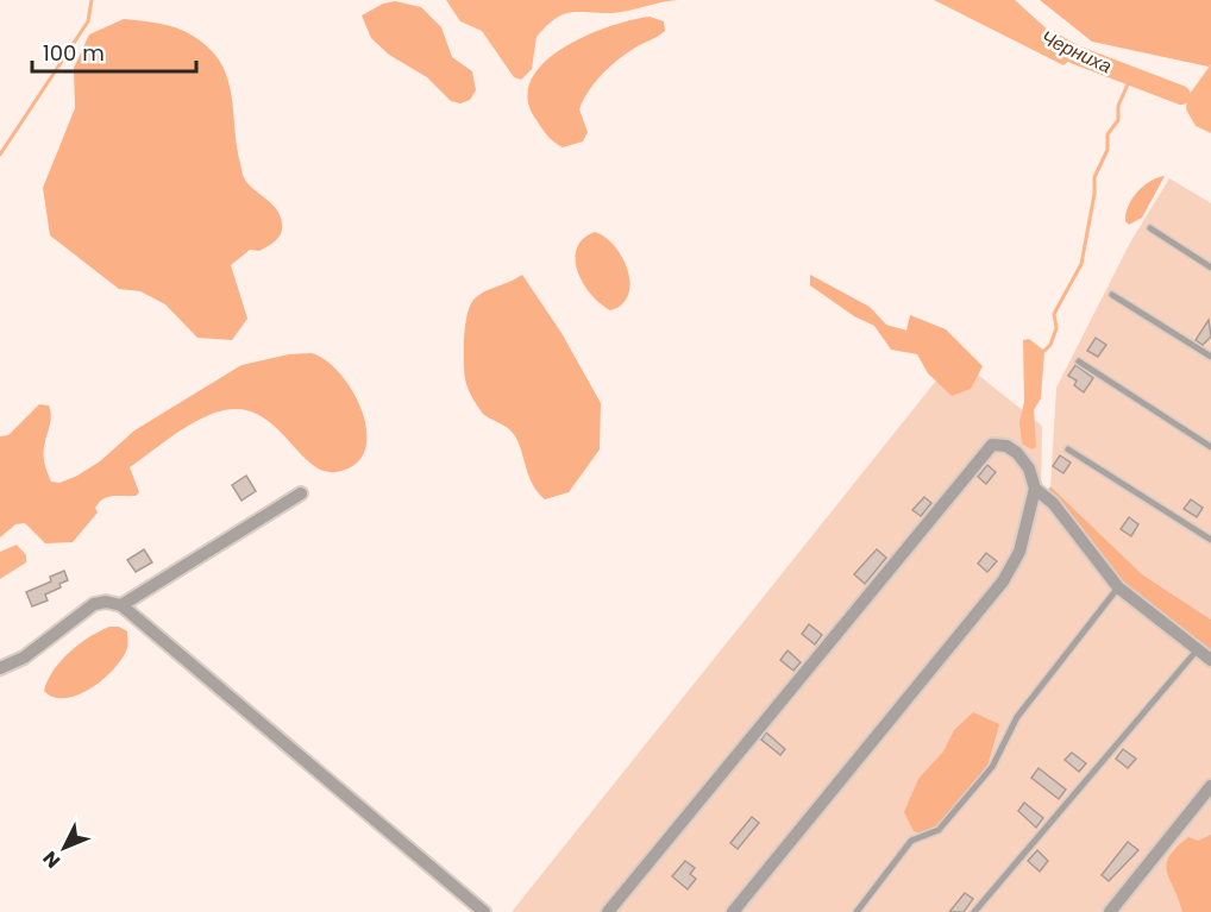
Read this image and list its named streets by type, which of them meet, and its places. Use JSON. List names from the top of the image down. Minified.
{"water":["Черниха"],"scale_bar":"100 m","north":"bottom left"}
